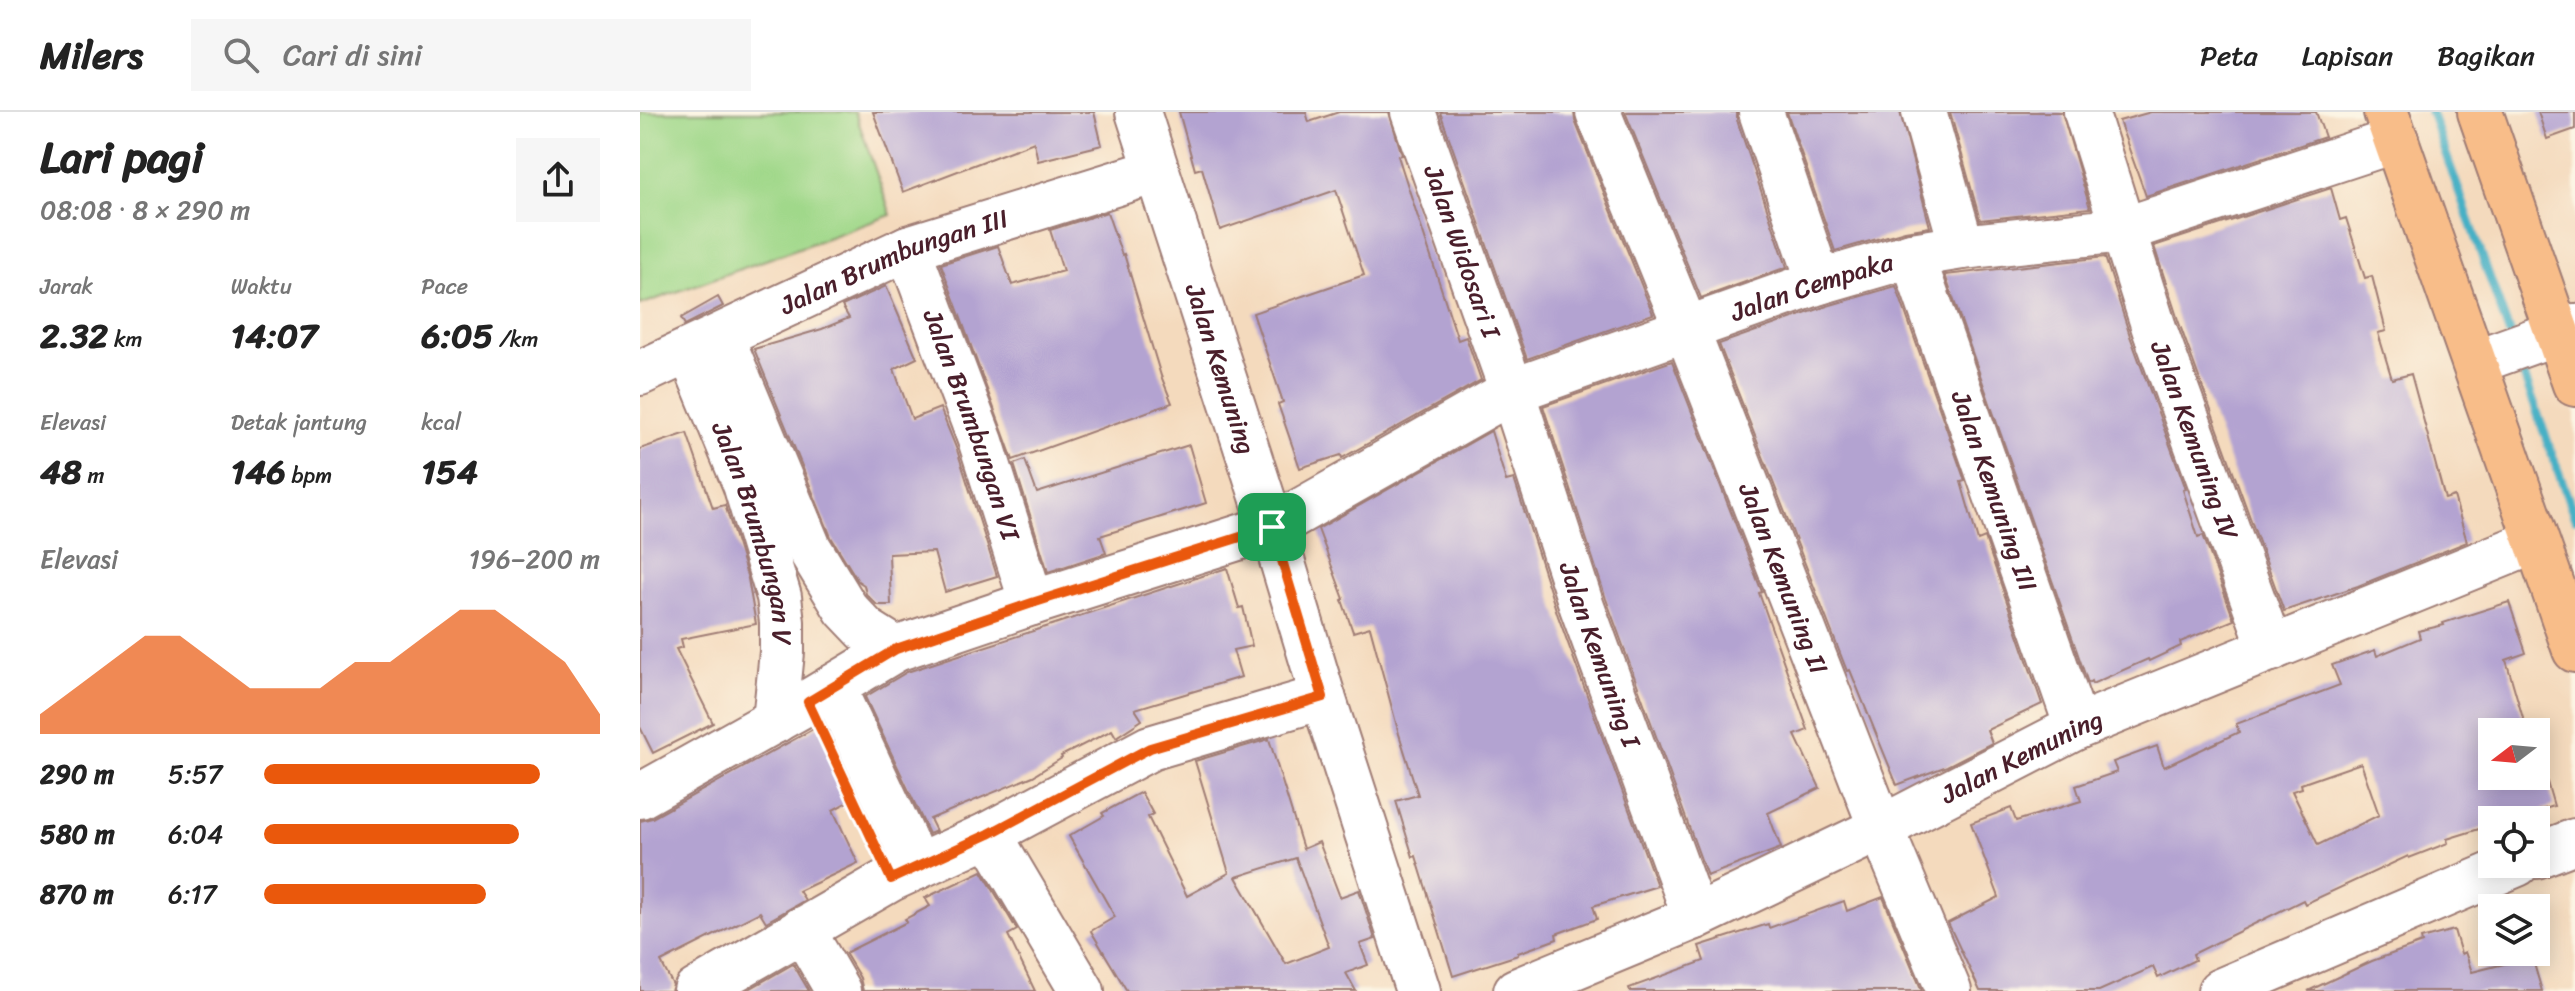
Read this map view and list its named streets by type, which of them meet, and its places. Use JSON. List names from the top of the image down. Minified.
{"streets":{"street":["Jalan Widosari I","Jalan Brumbungan III","Jalan Cempaka","Jalan Kemuning","Jalan Brumbungan VI","Jalan Kemuning IV","Jalan Kemuning III","Jalan Brumbungan V","Jalan Kemuning II","Jalan Kemuning I"]},"crossings":[["Jalan Widosari I","Jalan Cempaka"],["Jalan Widosari I","Jalan Kemuning I"],["Jalan Brumbungan III","Jalan Kemuning"],["Jalan Brumbungan III","Jalan Brumbungan VI"],["Jalan Brumbungan III","Jalan Brumbungan V"],["Jalan Cempaka","Jalan Kemuning"],["Jalan Cempaka","Jalan Brumbungan VI"],["Jalan Cempaka","Jalan Kemuning IV"],["Jalan Cempaka","Jalan Kemuning III"],["Jalan Cempaka","Jalan Brumbungan V"],["Jalan Cempaka","Jalan Kemuning II"],["Jalan Cempaka","Jalan Kemuning I"],["Jalan Kemuning","Jalan Kemuning IV"],["Jalan Kemuning","Jalan Kemuning III"],["Jalan Kemuning","Jalan Kemuning II"],["Jalan Kemuning","Jalan Kemuning I"]],"north":"left","page":{"header":"Milers","search":"Cari di sini","nav":["Peta","Lapisan","Bagikan"],"heading":["Lari pagi","08:08 · 8 × 290 m"],"stats":[["Jarak","2.32 km"],["Waktu","14:07"],["Pace","6:05 /km"],["Elevasi","48 m"],["Detak jantung","146 bpm"],["kcal","154"]],"chart":["Elevasi","196–200 m"],"list":[{"name":"290 m","note":"5:57"},{"name":"580 m","note":"6:04"},{"name":"870 m","note":"6:17"}]}}
